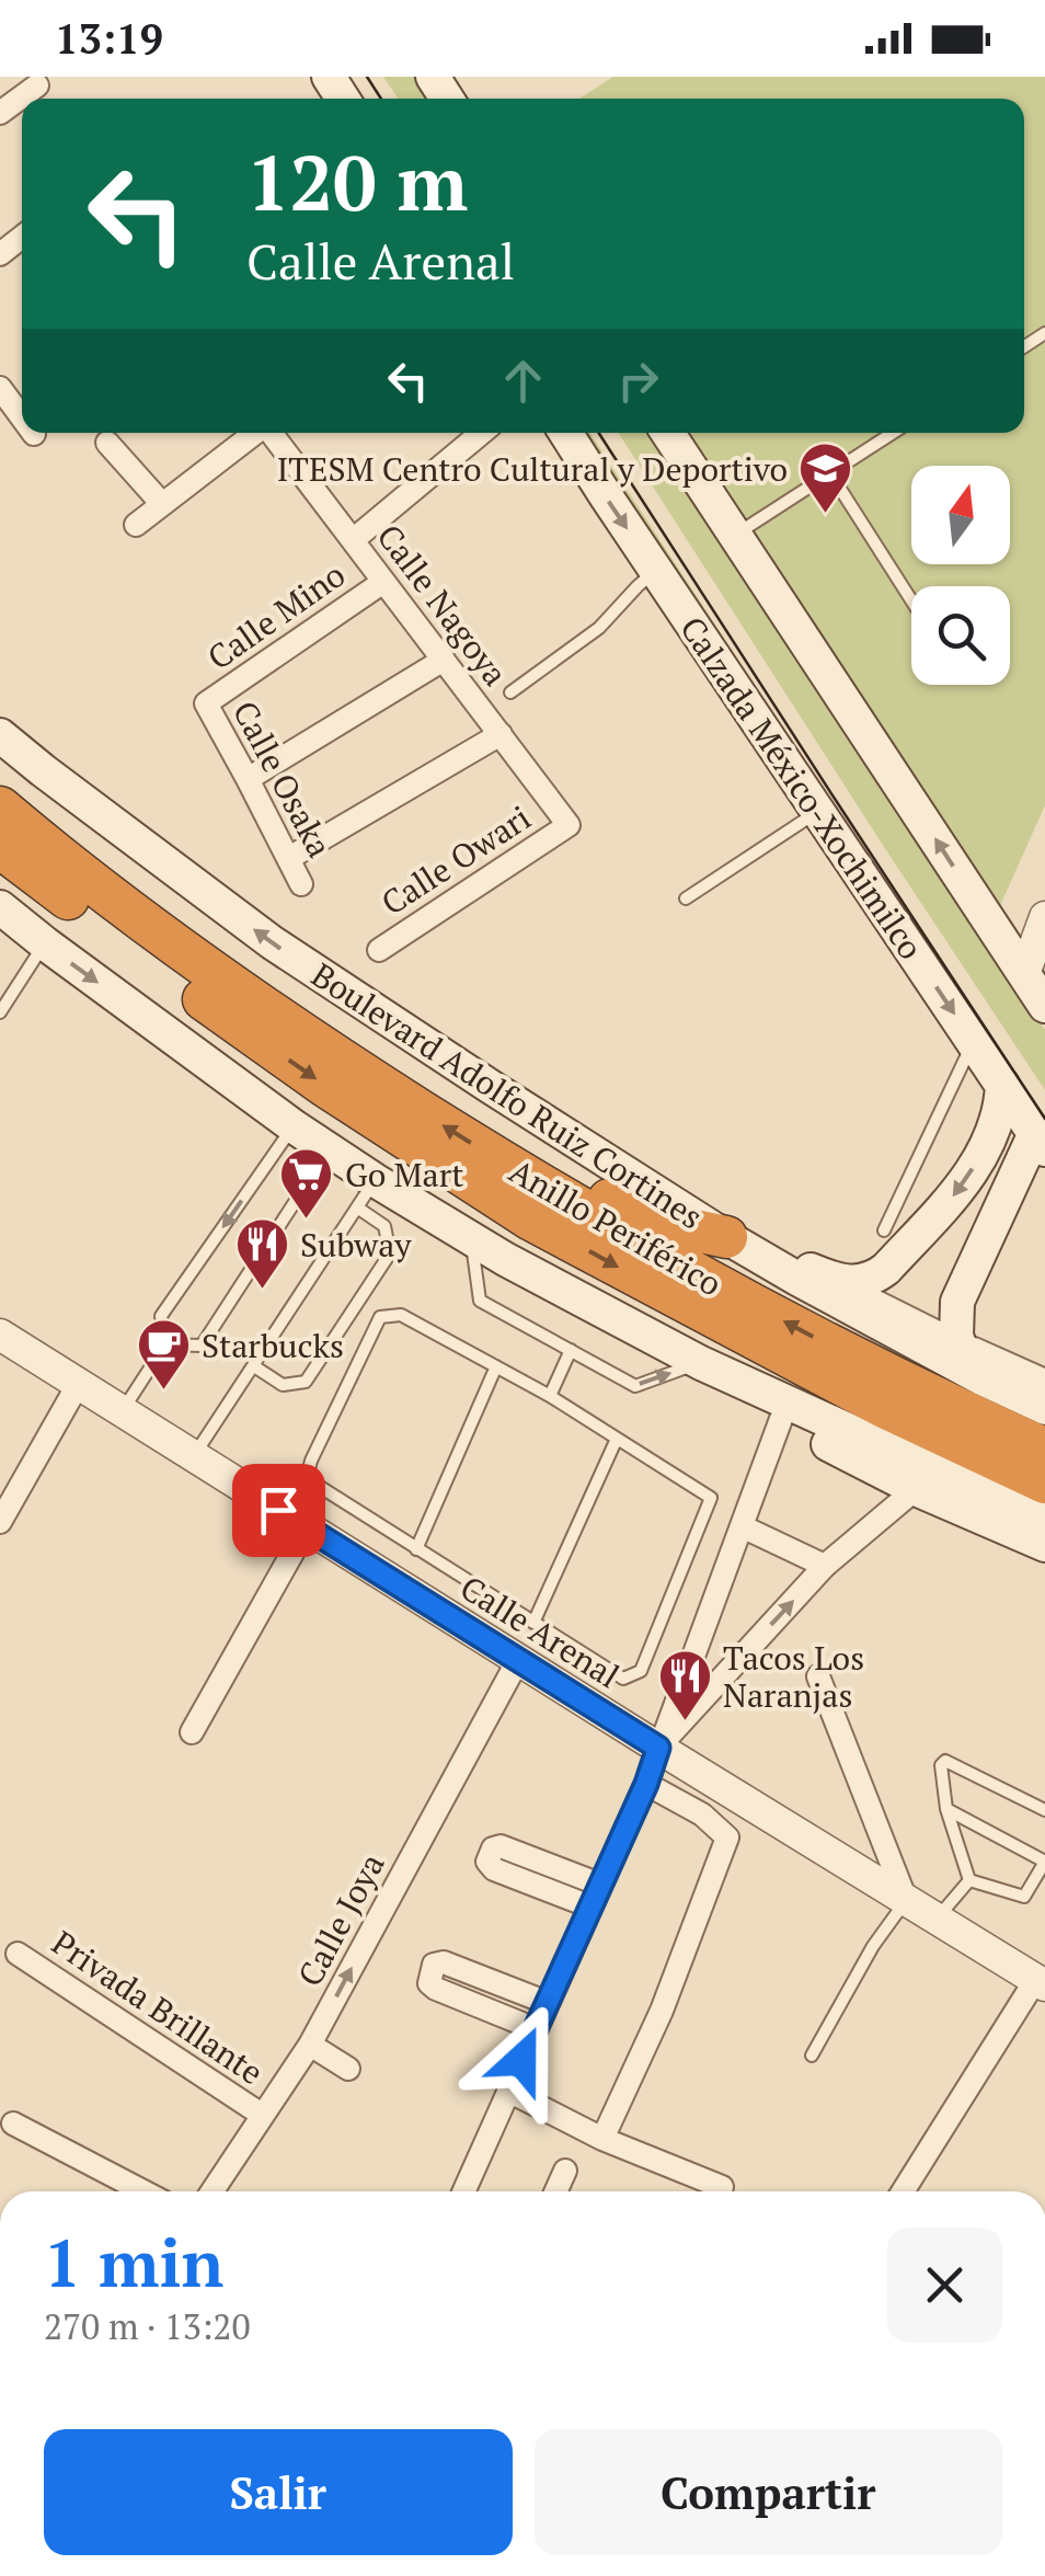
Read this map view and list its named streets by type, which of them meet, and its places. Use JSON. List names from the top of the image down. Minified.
{"streets":{"highway":["Anillo Periférico"],"main road":["Calzada México-Xochimilco","Boulevard Adolfo Ruiz Cortines"],"street":["Calle Nagoya","Calle Mino","Calle Osaka","Calle Owari","Calle Arenal","Calle Joya","Privada Brillante"]},"crossings":[["Calle Nagoya","Calle Mino"],["Calle Nagoya","Calle Owari"],["Calle Mino","Calle Osaka"],["Boulevard Adolfo Ruiz Cortines","Anillo Periférico"],["Calle Arenal","Calle Joya"],["Calle Joya","Privada Brillante"]],"places":{"school or university":["ITESM Centro Cultural y Deportivo"],"supermarket":["Go Mart"],"restaurant":["Subway","Tacos Los Naranjas"],"cafe":["Starbucks"]},"north":"top","page":{"status":"13:19","turn":["120 m","Calle Arenal"],"heading":["1 min","270 m · 13:20"],"buttons":["Salir","Compartir"]}}
